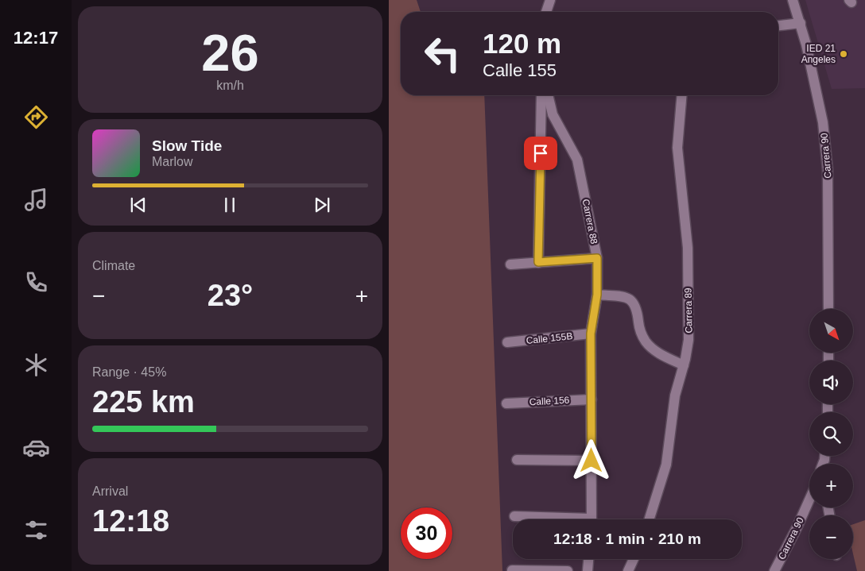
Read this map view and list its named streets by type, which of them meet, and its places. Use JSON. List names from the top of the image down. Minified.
{"streets":{"street":["Carrera 90","Carrera 88","Carrera 89","Calle 155B","Calle 156"]},"crossings":[["Carrera 88","Calle 155B"],["Carrera 88","Calle 156"]],"places":["IED 21 Angeles"],"north":"bottom right","page":{"tabs":"12:17","tile":[["26","km/h"],"Climate",["Range · 45%","225 km"],["Arrival","12:18"]],"turn":["120 m","Calle 155"],"song":["Slow Tide","Marlow"],"heat":["−","23°","+"],"map_buttons":["+","−"],"limit":"30","trip":"12:18 · 1 min · 210 m"}}
